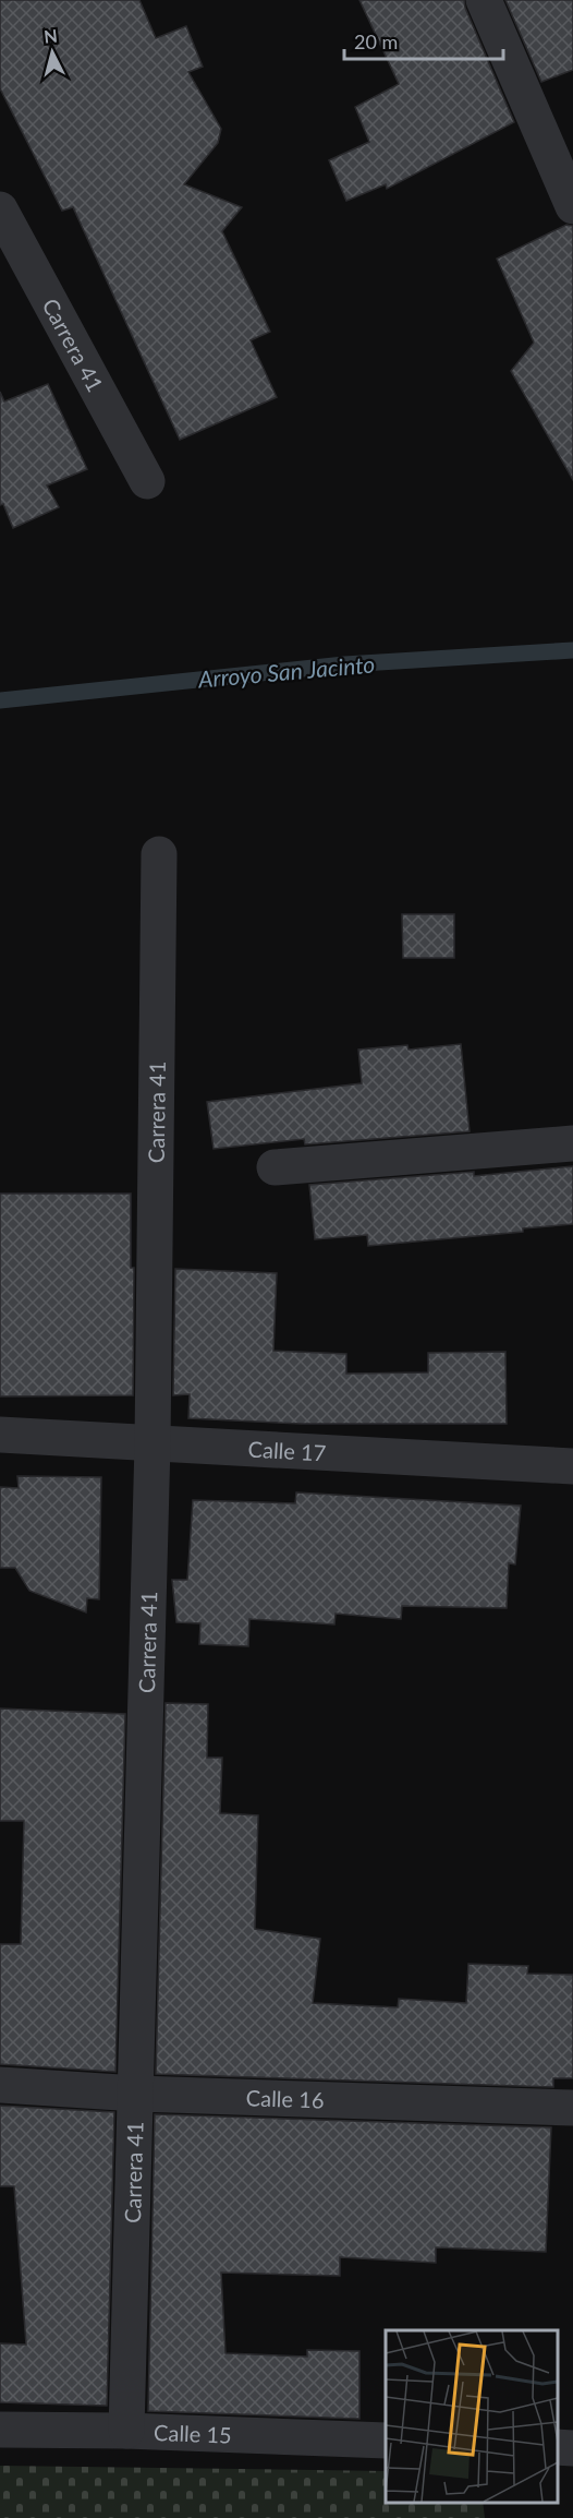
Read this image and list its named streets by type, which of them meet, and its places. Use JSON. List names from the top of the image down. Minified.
{"streets":{"street":["Carrera 41","Calle 17","Calle 16","Calle 15"]},"crossings":[["Carrera 41","Calle 17"],["Carrera 41","Calle 16"],["Carrera 41","Calle 15"]],"water":["Arroyo San Jacinto"],"scale_bar":"20 m","north":"top"}
